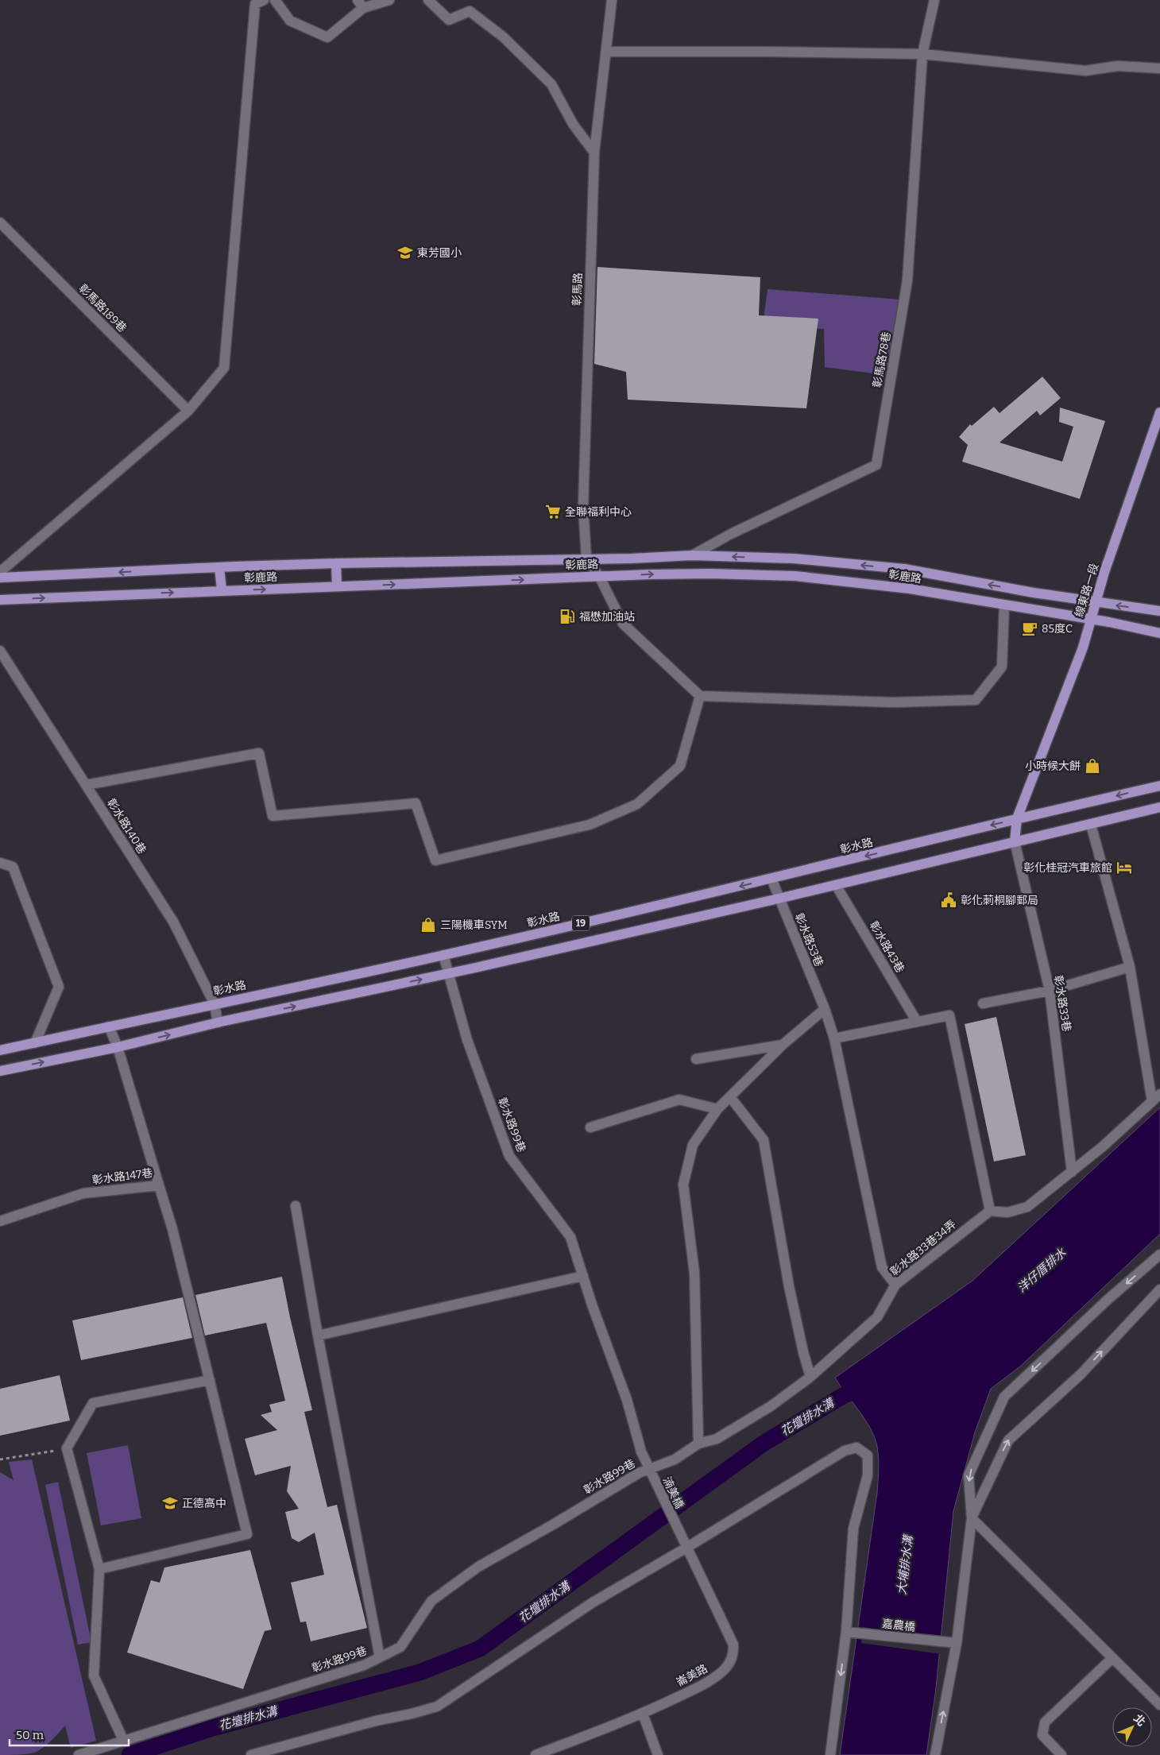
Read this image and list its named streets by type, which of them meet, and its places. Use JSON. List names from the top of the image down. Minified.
{"streets":{"main road":["彰鹿路","線東路一段","彰水路","19"],"street":["彰馬路","彰馬路189巷","彰馬路78巷","彰水路140巷","彰水路53巷","彰水路43巷","彰水路33巷","彰水路99巷","彰水路147巷","彰水路33巷34弄","湳美橋","嘉農橋","崙美路"]},"crossings":[["彰馬路","彰鹿路"],["彰馬路78巷","彰鹿路"],["彰鹿路","線東路一段"],["線東路一段","彰水路"],["線東路一段","19"],["線東路一段","彰水路33巷"],["彰水路140巷","彰水路"],["彰水路140巷","19"],["彰水路","彰水路53巷"],["彰水路","彰水路99巷"],["彰水路","彰水路147巷"],["19","彰水路53巷"],["19","彰水路43巷"],["19","彰水路33巷"],["19","彰水路99巷"],["19","彰水路147巷"],["彰水路53巷","彰水路33巷34弄"],["彰水路99巷","彰水路33巷34弄"],["彰水路99巷","湳美橋"],["湳美橋","崙美路"]],"water":["洋仔厝排水","花壇排水溝","大埔排水溝"],"places":{"school or university":["東芳國小","正德高中"],"supermarket":["全聯福利中心"],"fuel station":["福懋加油站"],"cafe":["85度C"],"shop":["小時候大餅","三陽機車SYM"],"hotel":["彰化桂冠汽車旅館"],"public building":["彰化莿桐腳郵局"]},"scale_bar":"50 m","north":"top right"}
